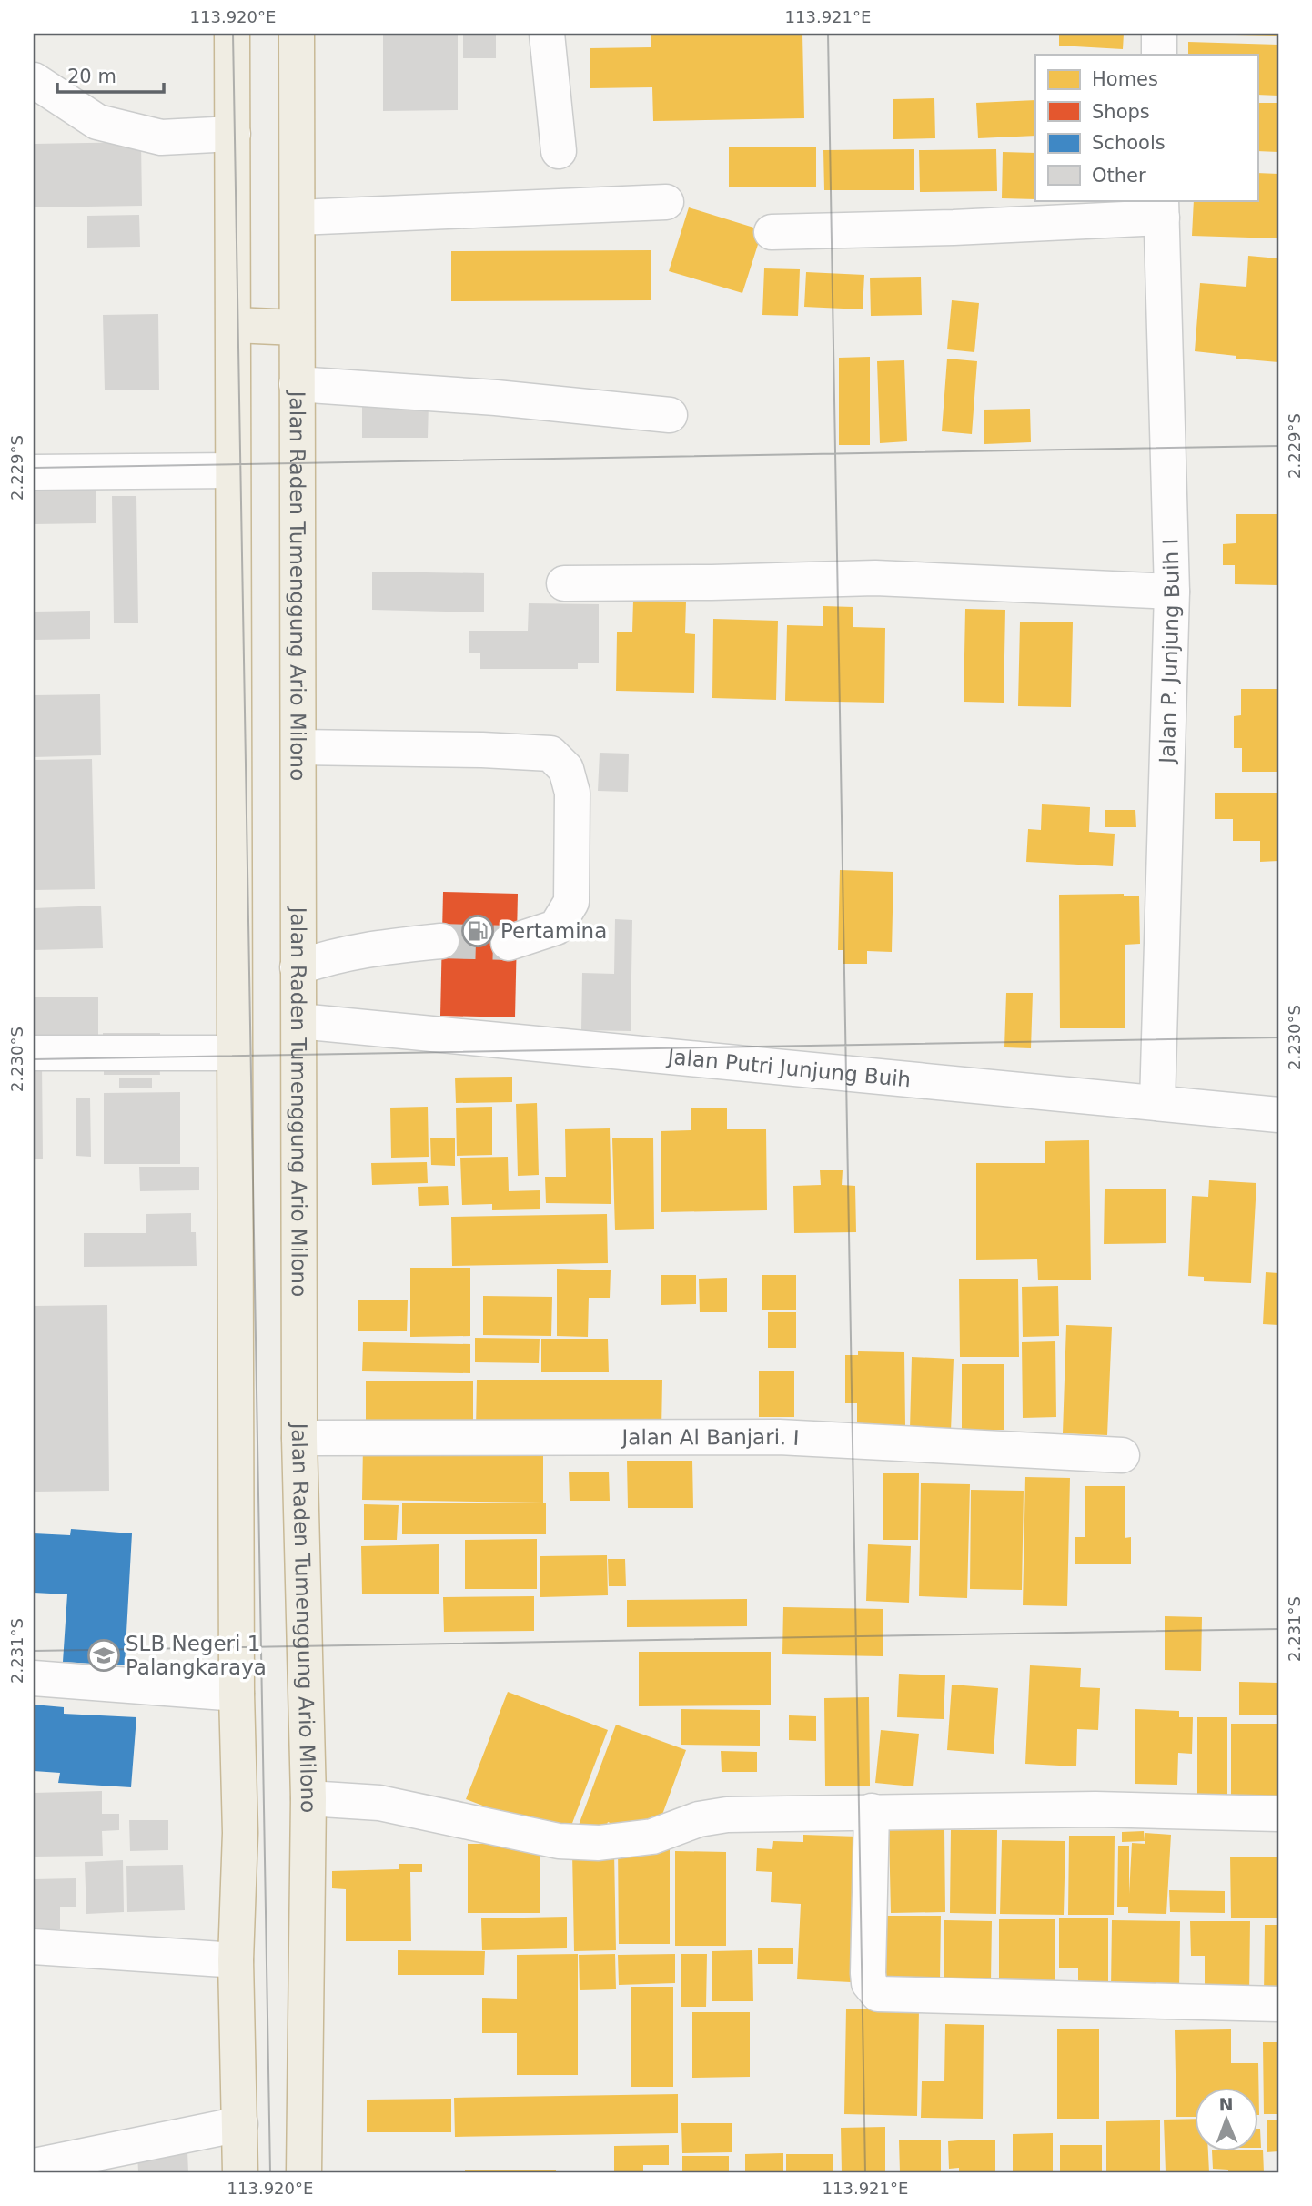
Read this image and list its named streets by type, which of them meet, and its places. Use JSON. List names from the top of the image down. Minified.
{"streets":{"highway":["Jalan Raden Tumenggung Ario Milono"],"street":["Jalan P. Junjung Buih I","Jalan Putri Junjung Buih","Jalan Al Banjari. I"]},"crossings":[["Jalan Raden Tumenggung Ario Milono","Jalan Putri Junjung Buih"],["Jalan Raden Tumenggung Ario Milono","Jalan Al Banjari. I"],["Jalan P. Junjung Buih I","Jalan Putri Junjung Buih"]],"places":{"fuel station":["Pertamina"],"school or university":["SLB Negeri 1 Palangkaraya"]},"legend":["Homes","Shops","Schools","Other"],"scale_bar":"20 m","north":"top","coordinates":["113.920°E","113.921°E","2.229°S","2.230°S","2.231°S"]}
